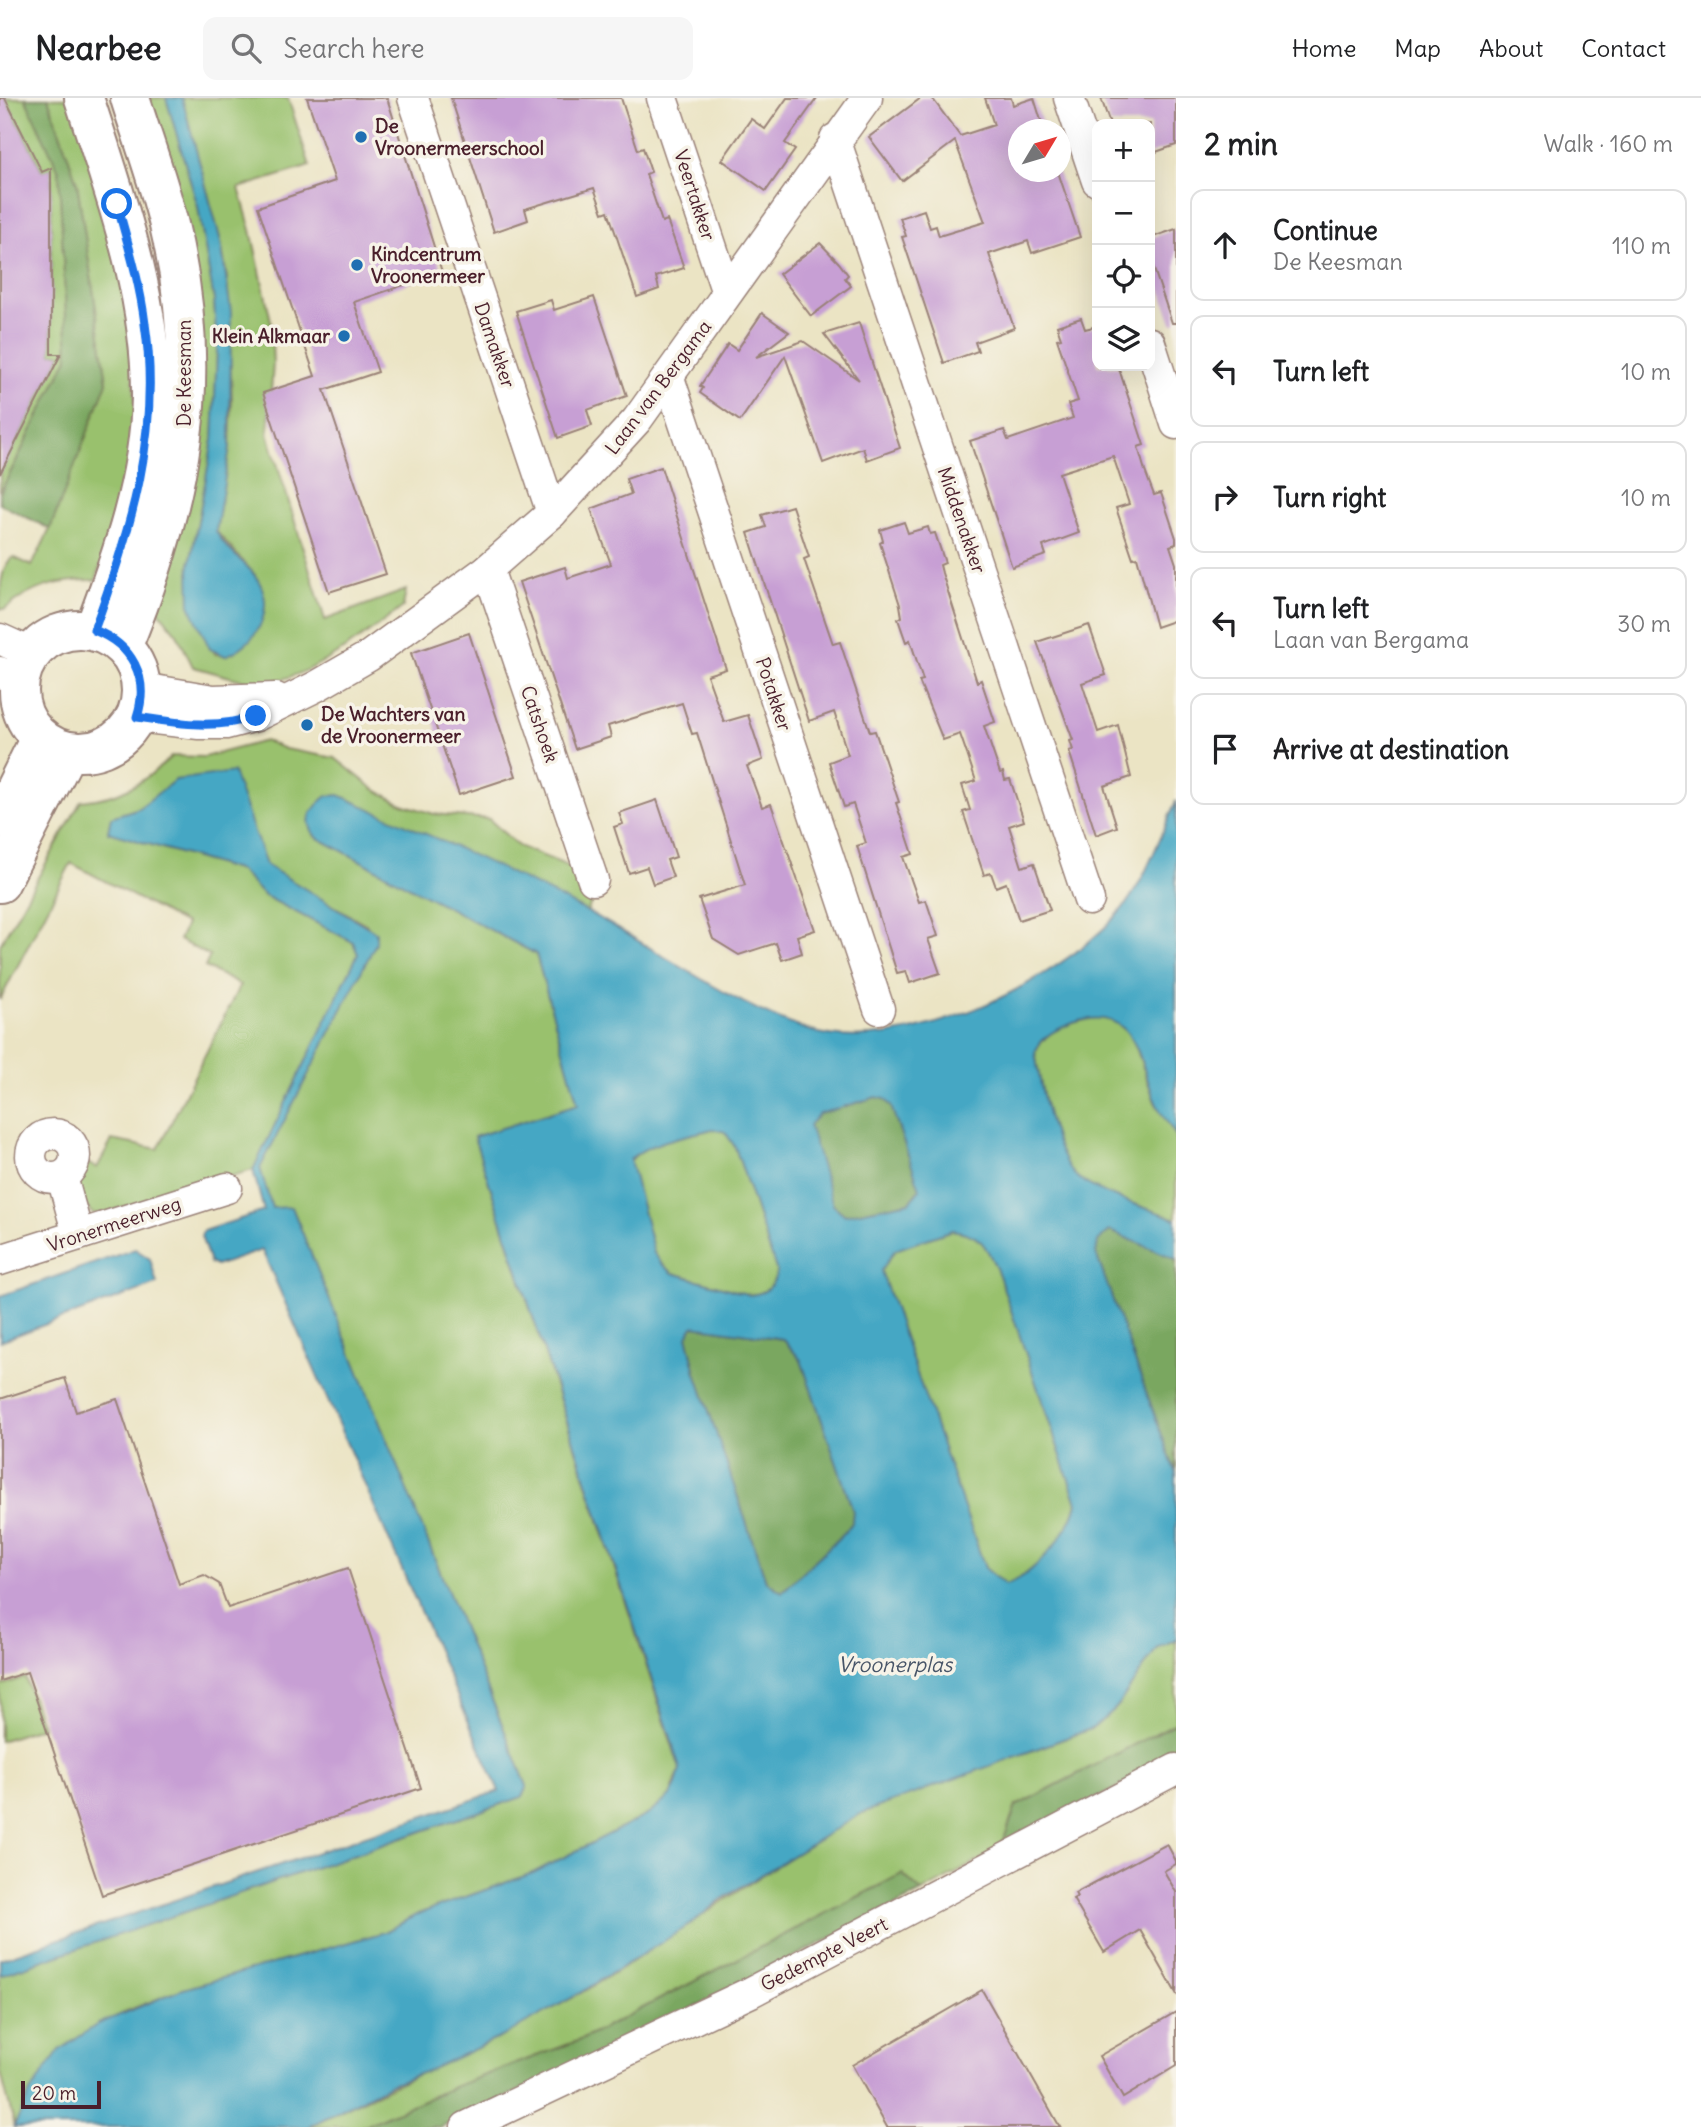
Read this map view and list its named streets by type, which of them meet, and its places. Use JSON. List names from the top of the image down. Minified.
{"streets":{"street":["Veertakker","Damakker","De Keesman","Laan van Bergama","Middenakker","Potakker","Catshoek","Vronermeerweg","Gedempte Veert"]},"crossings":[["Veertakker","Laan van Bergama"],["Damakker","Laan van Bergama"],["De Keesman","Laan van Bergama"],["Laan van Bergama","Middenakker"],["Laan van Bergama","Potakker"],["Laan van Bergama","Catshoek"]],"water":["Vroonerplas"],"places":["De Vroonermeerschool","Kindcentrum Vroonermeer","Klein Alkmaar","De Wachters van de Vroonermeer"],"scale_bar":"20 m","north":"top right","page":{"header":"Nearbee","search":"Search here","nav":["Home","Map","About","Contact"],"heading":["2 min","Walk · 160 m"],"map_buttons":["+","−"],"list":[["Continue","De Keesman","110 m"],["Turn left","10 m"],["Turn right","10 m"],["Turn left","Laan van Bergama","30 m"],"Arrive at destination"],"scale":"20 m"}}
